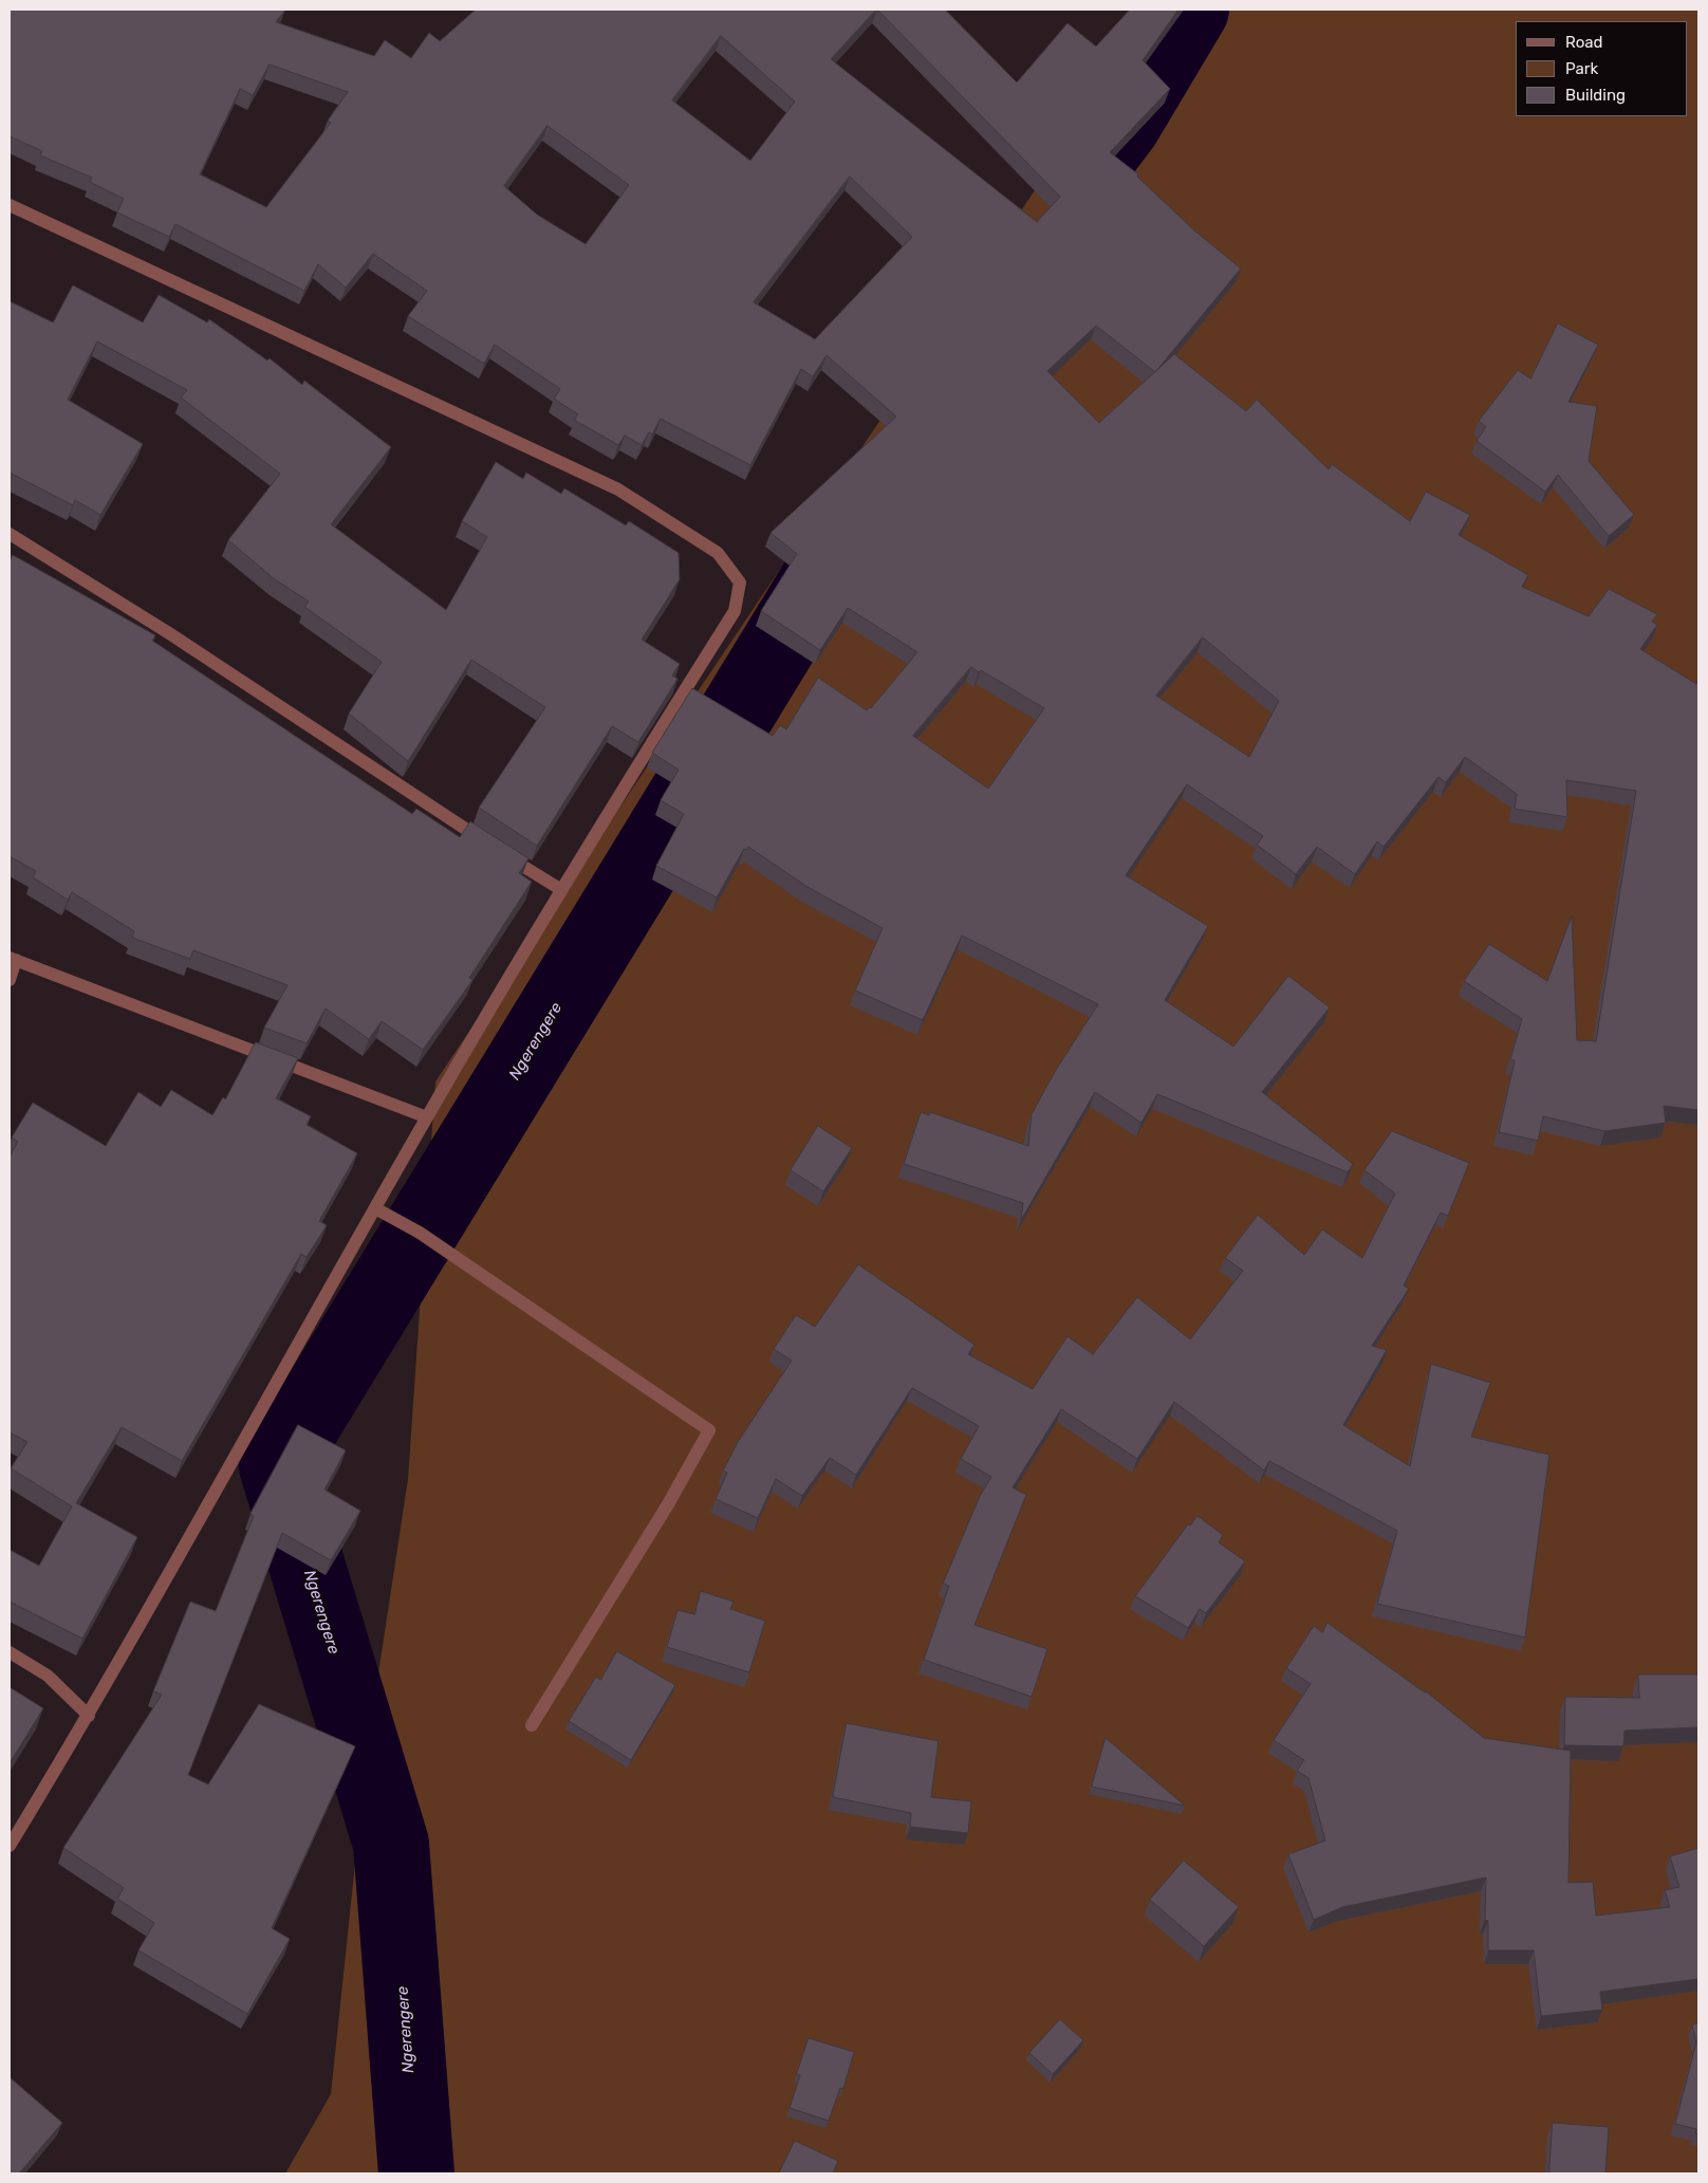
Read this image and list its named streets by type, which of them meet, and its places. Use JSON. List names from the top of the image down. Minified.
{"water":["Ngerengere"],"legend":["Road","Park","Building"]}
